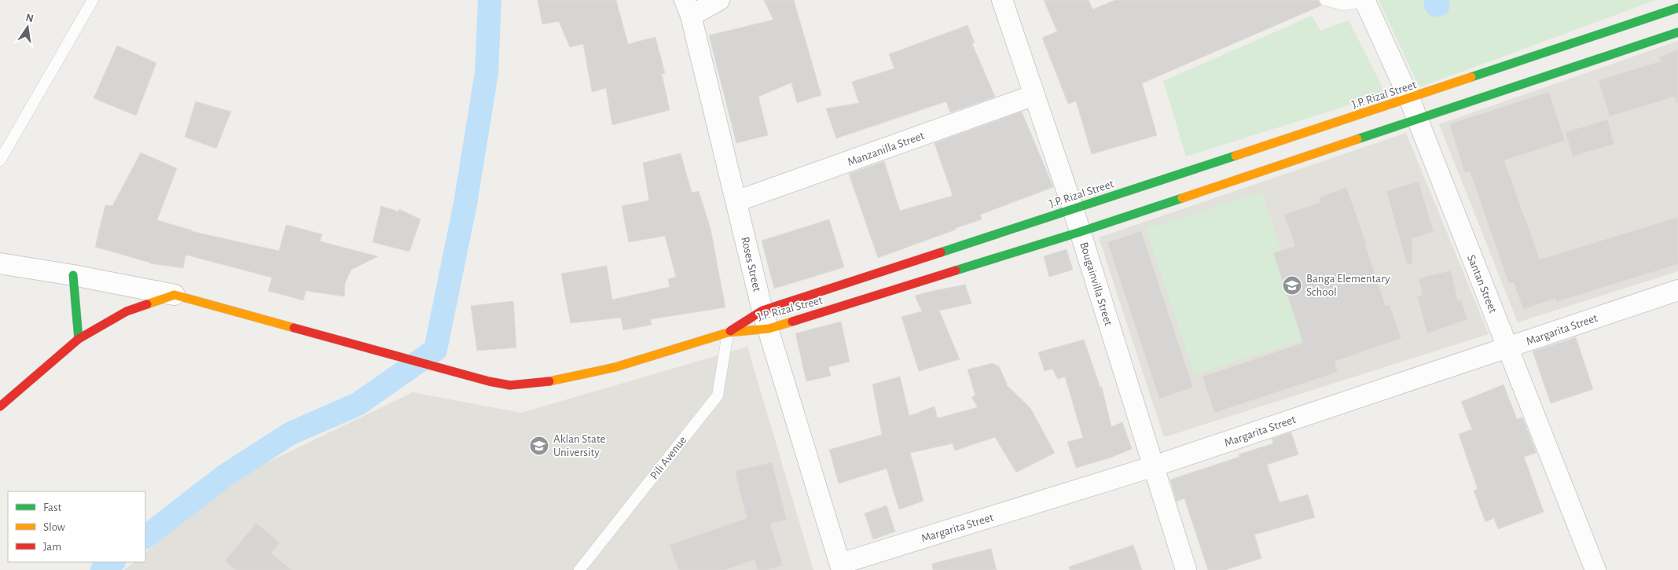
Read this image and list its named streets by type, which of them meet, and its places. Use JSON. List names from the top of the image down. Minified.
{"streets":{"main road":["J.P. Rizal Street"],"street":["Manzanilla Street","Roses Street","Bougainvilla Street","Santan Street","Margarita Street"],"lane":["Pili Avenue"]},"crossings":[["J.P. Rizal Street","Roses Street"],["J.P. Rizal Street","Bougainvilla Street"],["J.P. Rizal Street","Santan Street"],["J.P. Rizal Street","Pili Avenue"],["Manzanilla Street","Roses Street"],["Manzanilla Street","Bougainvilla Street"],["Roses Street","Margarita Street"],["Bougainvilla Street","Margarita Street"],["Santan Street","Margarita Street"]],"places":{"school or university":["Banga Elementary School","Aklan State University"]},"legend":["Fast","Slow","Jam"],"north":"top"}
